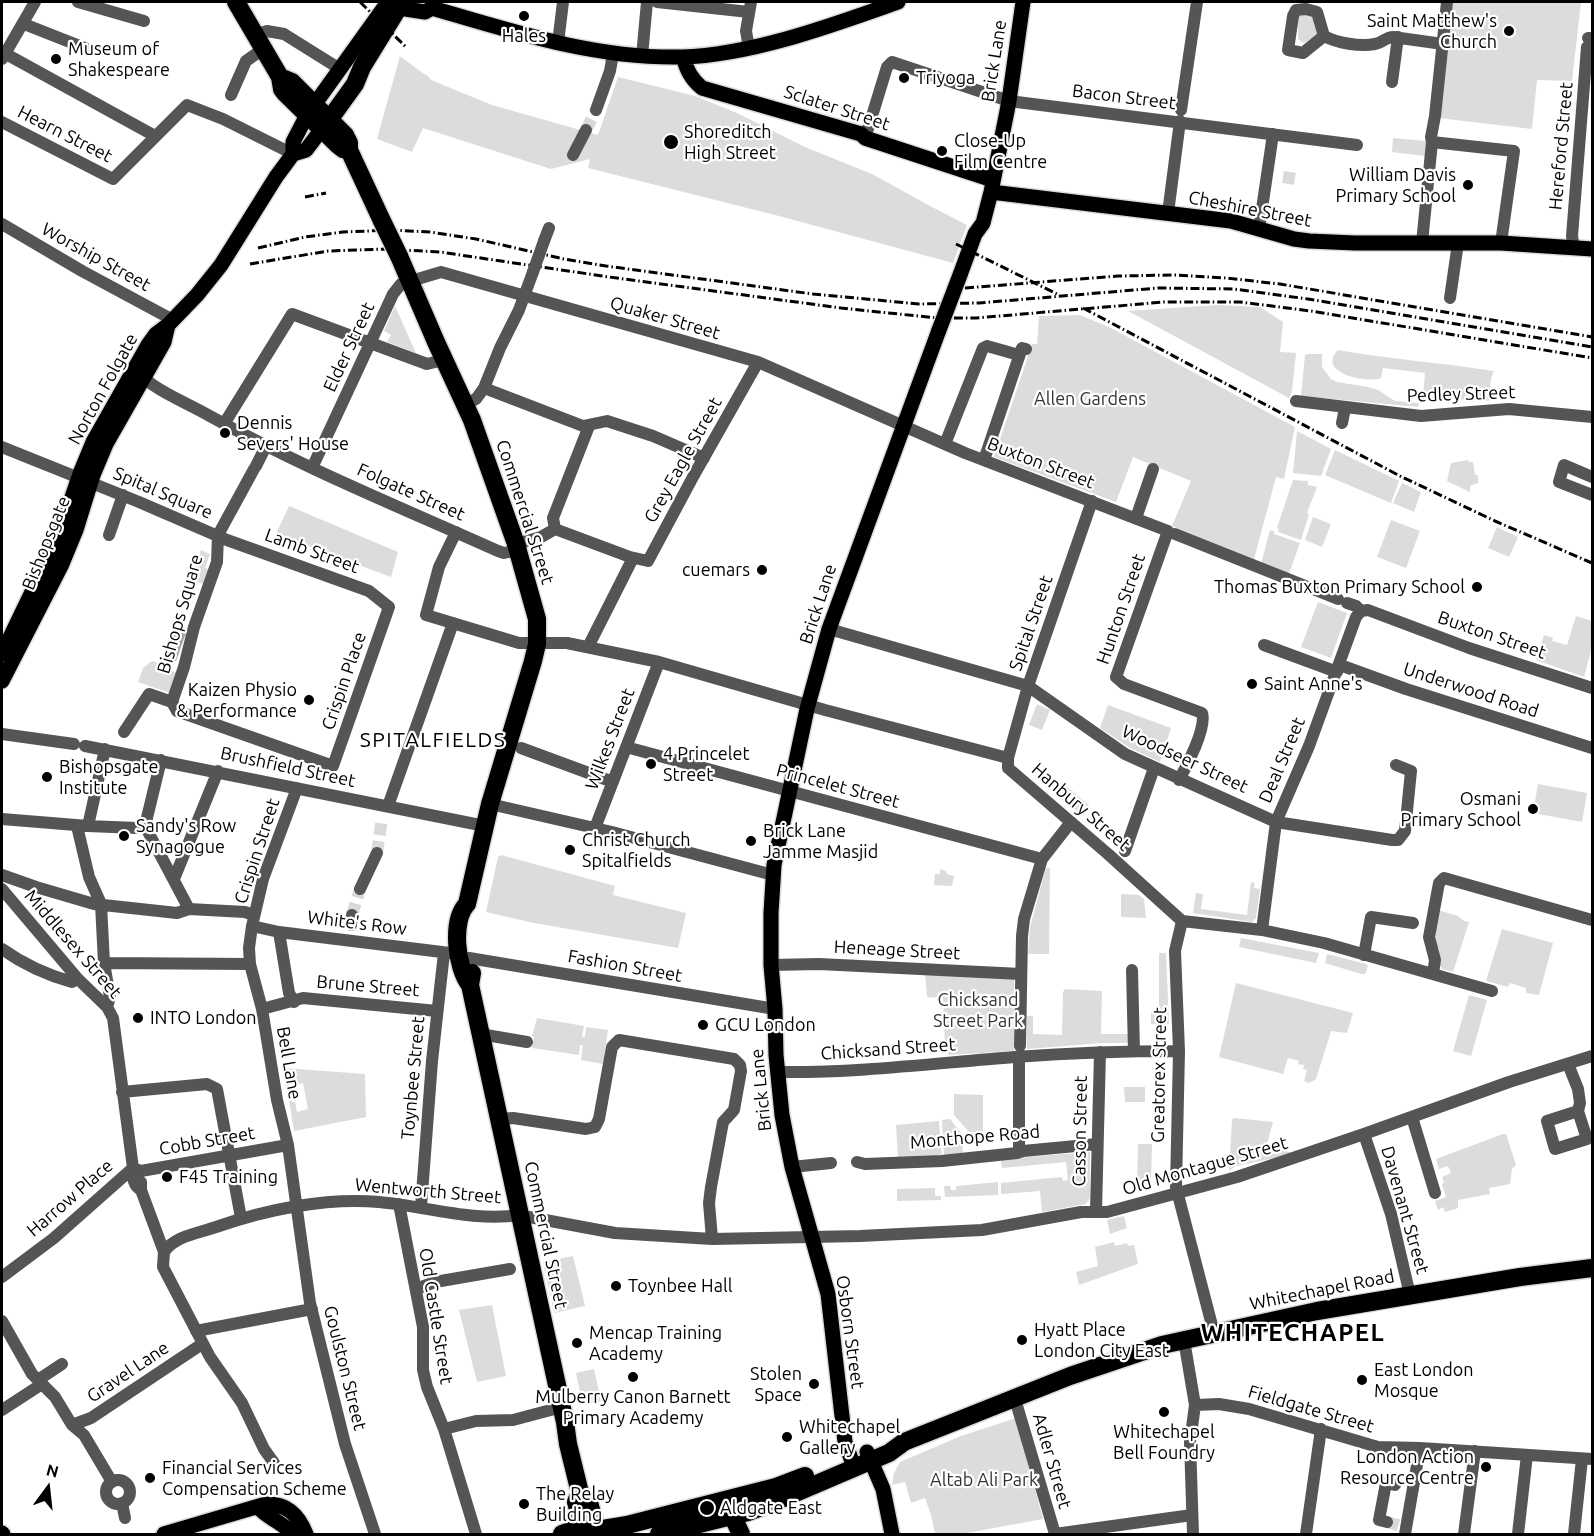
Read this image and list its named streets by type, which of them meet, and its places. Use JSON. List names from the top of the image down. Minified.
{"streets":{"highway":["Commercial Street","Whitechapel Road"],"main road":["Brick Lane","Sclater Street","Cheshire Street","Norton Folgate","Bishopsgate","Osborn Street"],"street":["Bacon Street","Hearn Street","Hereford Street","Worship Street","Quaker Street","Elder Street","Pedley Street","Grey Eagle Street","Buxton Street","Folgate Street","Spital Square","Lamb Street","Hunton Street","Bishops Square","Spital Street","Crispin Place","Underwood Road","Wilkes Street","Woodseer Street","Deal Street","Brushfield Street","Princelet Street","Hanbury Street","Crispin Street","White's Row","Middlesex Street","Heneage Street","Fashion Street","Brune Street","Chicksand Street","Bell Lane","Greatorex Street","Toynbee Street","Casson Street","Monthope Road","Cobb Street","Old Montague Street","Wentworth Street","Harrow Place","Davenant Street","Old Castle Street","Goulston Street","Gravel Lane","Fieldgate Street","Adler Street"]},"crossings":[["Brick Lane","Bacon Street"],["Brick Lane","Sclater Street"],["Brick Lane","Cheshire Street"],["Brick Lane","Quaker Street"],["Brick Lane","Buxton Street"],["Brick Lane","Woodseer Street"],["Brick Lane","Princelet Street"],["Brick Lane","Hanbury Street"],["Brick Lane","Heneage Street"],["Brick Lane","Fashion Street"],["Brick Lane","Chicksand Street"],["Brick Lane","Old Montague Street"],["Brick Lane","Wentworth Street"],["Brick Lane","Osborn Street"],["Bacon Street","Sclater Street"],["Sclater Street","Cheshire Street"],["Hereford Street","Cheshire Street"],["Worship Street","Norton Folgate"],["Quaker Street","Elder Street"],["Quaker Street","Grey Eagle Street"],["Quaker Street","Buxton Street"],["Quaker Street","Commercial Street"],["Elder Street","Folgate Street"],["Elder Street","Commercial Street"],["Norton Folgate","Folgate Street"],["Norton Folgate","Spital Square"],["Norton Folgate","Bishopsgate"],["Buxton Street","Hunton Street"],["Buxton Street","Spital Street"],["Buxton Street","Deal Street"],["Folgate Street","Spital Square"],["Folgate Street","Commercial Street"],["Spital Square","Bishopsgate"],["Spital Square","Lamb Street"],["Spital Square","Bishops Square"],["Commercial Street","Brushfield Street"],["Commercial Street","Hanbury Street"],["Commercial Street","White's Row"],["Commercial Street","Fashion Street"],["Commercial Street","Toynbee Street"],["Commercial Street","Wentworth Street"],["Lamb Street","Bishops Square"],["Lamb Street","Crispin Place"],["Hunton Street","Woodseer Street"],["Bishops Square","Crispin Place"],["Spital Street","Woodseer Street"],["Spital Street","Hanbury Street"],["Underwood Road","Deal Street"],["Wilkes Street","Princelet Street"],["Wilkes Street","Hanbury Street"],["Woodseer Street","Deal Street"],["Brushfield Street","Crispin Street"],["Hanbury Street","Greatorex Street"],["Crispin Street","White's Row"],["Crispin Street","Bell Lane"],["White's Row","Fashion Street"],["White's Row","Bell Lane"],["White's Row","Toynbee Street"],["Middlesex Street","Cobb Street"],["Middlesex Street","Wentworth Street"],["Middlesex Street","Harrow Place"],["Middlesex Street","Gravel Lane"],["Fashion Street","Toynbee Street"],["Brune Street","Bell Lane"],["Brune Street","Toynbee Street"],["Chicksand Street","Greatorex Street"],["Chicksand Street","Casson Street"],["Bell Lane","Cobb Street"],["Bell Lane","Wentworth Street"],["Bell Lane","Goulston Street"],["Greatorex Street","Old Montague Street"],["Greatorex Street","Whitechapel Road"],["Toynbee Street","Wentworth Street"],["Casson Street","Monthope Road"],["Casson Street","Old Montague Street"],["Cobb Street","Harrow Place"],["Old Montague Street","Wentworth Street"],["Old Montague Street","Davenant Street"],["Old Montague Street","Osborn Street"],["Wentworth Street","Old Castle Street"],["Wentworth Street","Osborn Street"],["Wentworth Street","Goulston Street"],["Davenant Street","Whitechapel Road"],["Whitechapel Road","Osborn Street"],["Whitechapel Road","Adler Street"]],"districts":["SPITALFIELDS","WHITECHAPEL"],"parks":["Allen Gardens","Chicksand Street Park","Altab Ali Park"],"places":["Hales","Saint Matthew's Church","Museum of Shakespeare","Triyoga","Shoreditch High Street","Close-Up Film Centre","William Davis Primary School","Dennis Severs' House","cuemars","Thomas Buxton Primary School","Saint Anne's","Kaizen Physio & Performance","4 Princelet Street","Bishopsgate Institute","Osmani Primary School","Sandy's Row Synagogue","Brick Lane Jamme Masjid","Christ Church Spitalfields","INTO London","GCU London","F45 Training","Toynbee Hall","Hyatt Place London City East","Mencap Training Academy","Mulberry Canon Barnett Primary Academy","East London Mosque","Stolen Space","Whitechapel Bell Foundry","Whitechapel Gallery","London Action Resource Centre","Financial Services Compensation Scheme","The Relay Building","Aldgate East"],"north":"top"}
